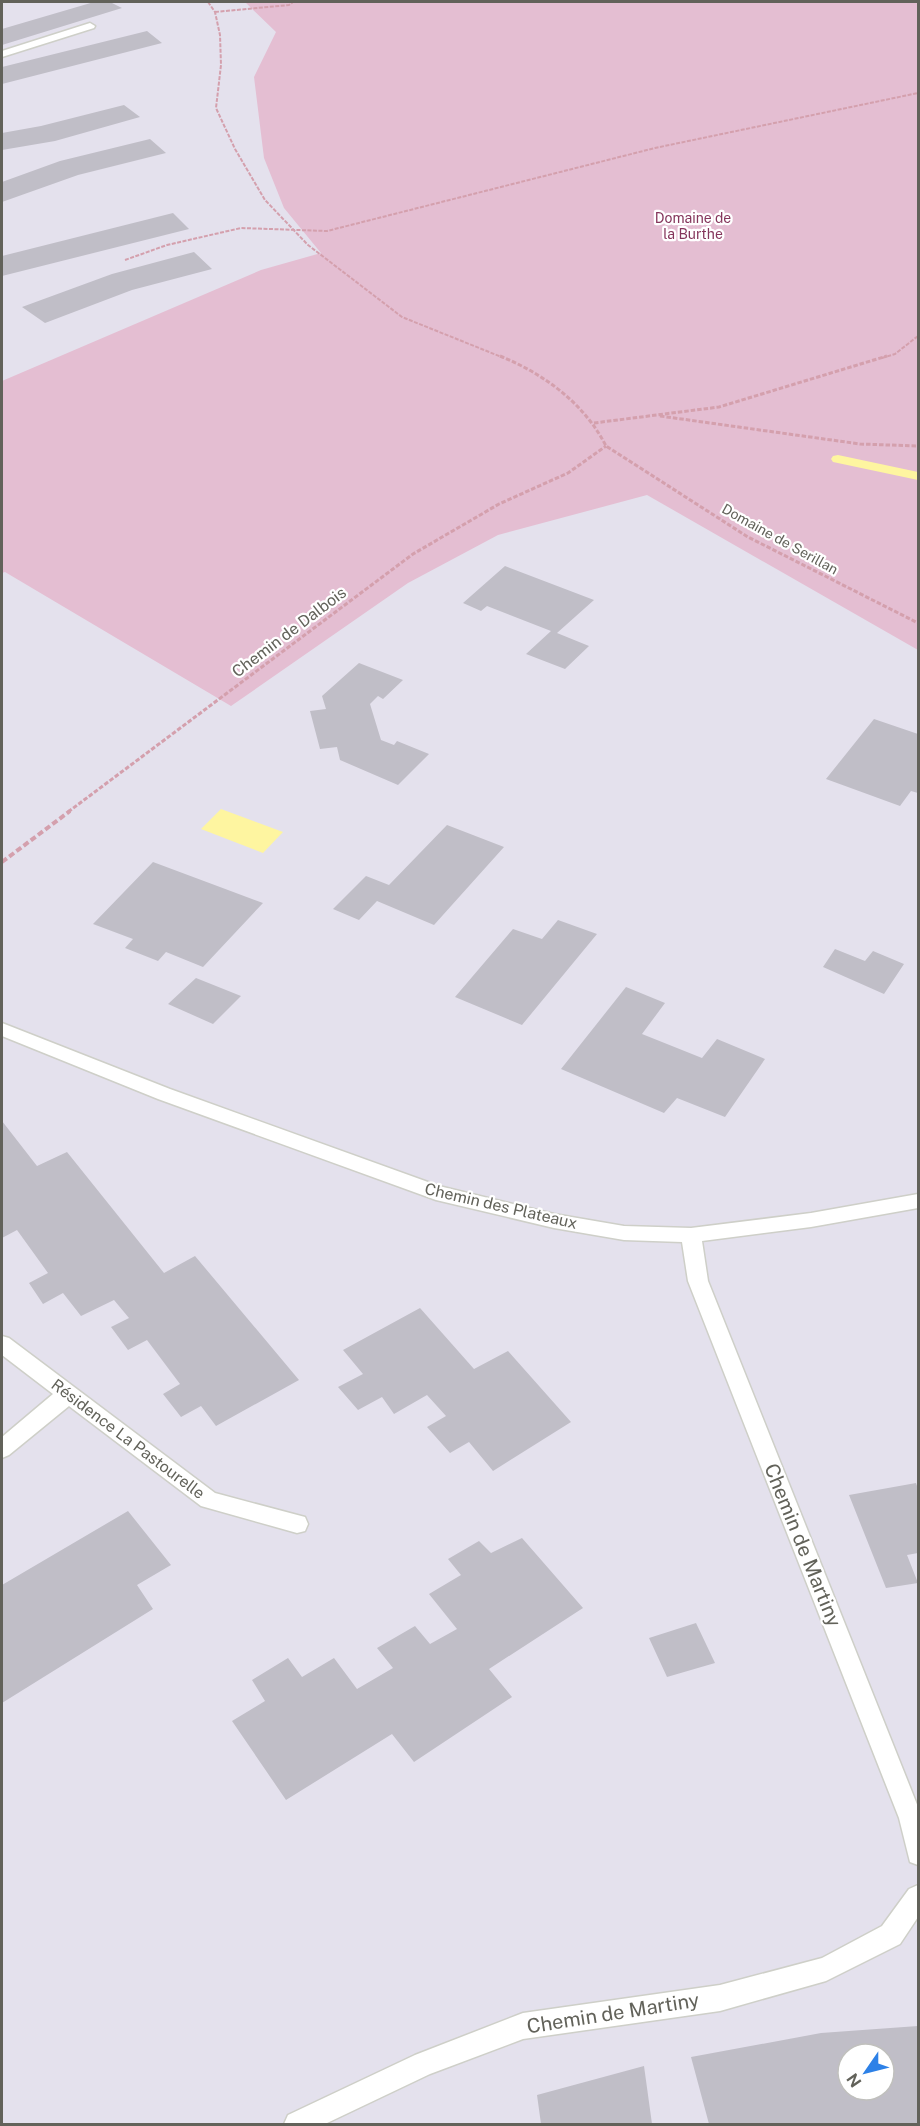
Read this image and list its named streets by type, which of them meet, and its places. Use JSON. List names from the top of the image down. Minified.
{"streets":{"street":["Chemin des Plateaux","Résidence La Pastourelle","Chemin de Martiny"],"path":["Domaine de Serillan","Chemin de Dalbois"]},"crossings":[["Domaine de Serillan","Chemin de Dalbois"],["Chemin des Plateaux","Chemin de Martiny"]],"parks":["Domaine de la Burthe"],"north":"bottom left"}
